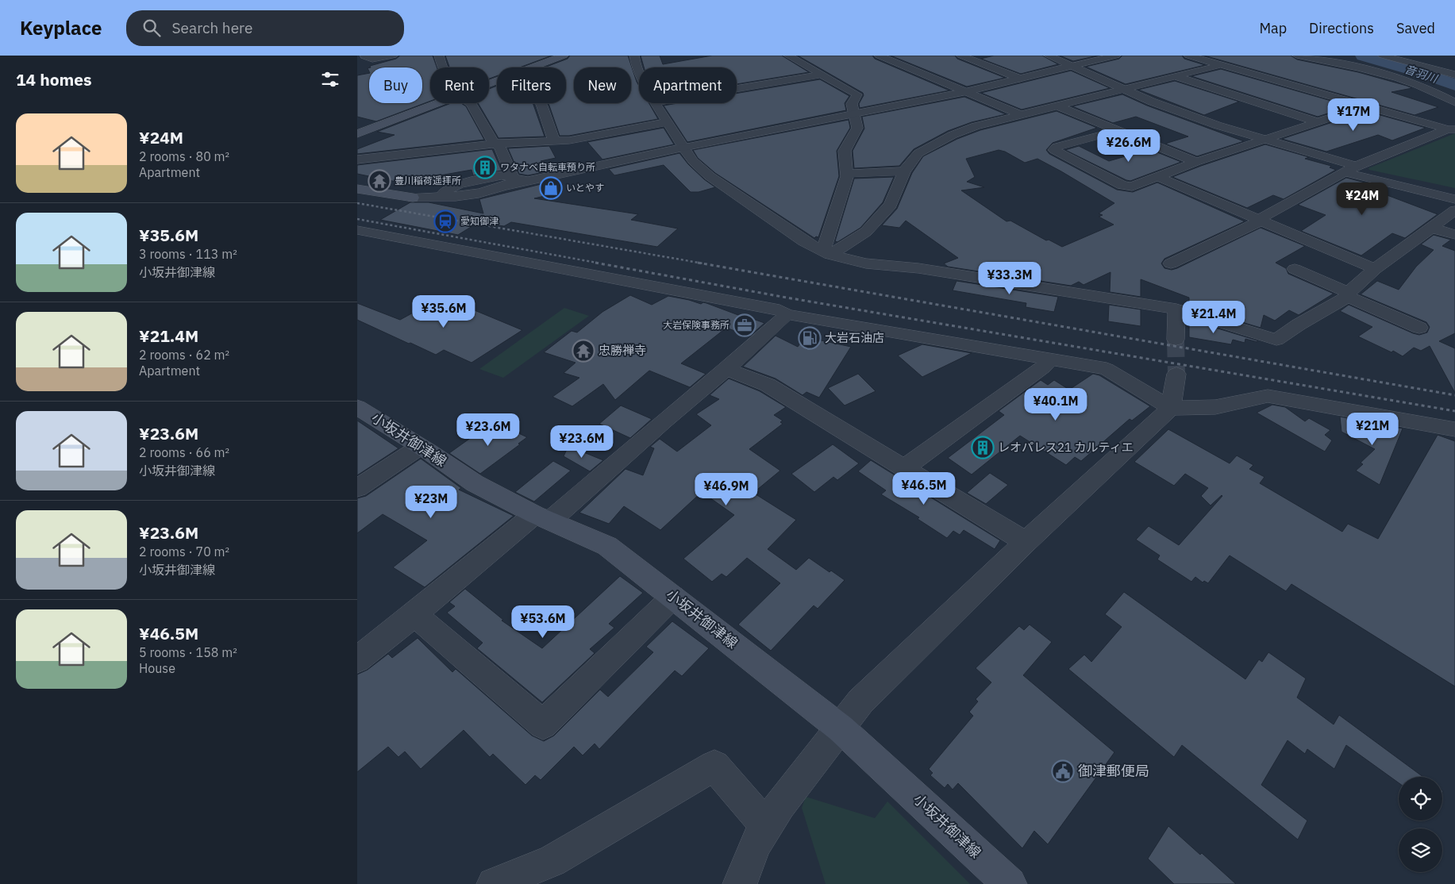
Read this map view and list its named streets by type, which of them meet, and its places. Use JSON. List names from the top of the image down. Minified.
{"streets":{"main road":["小坂井御津線"]},"water":["音羽川"],"places":{"building":["ワタナベ自転車預り所","レオパレス21 カルティエ"],"temple":["豊川稲荷遥拝所","忠勝禅寺"],"shop":["いとやす"],"station":["愛知御津"],"office":["大岩保険事務所"],"fuel station":["大岩石油店"],"public building":["御津郵便局"]},"page":{"header":"Keyplace","search":"Search here","nav":["Map","Directions","Saved"],"heading":"14 homes","chip":["Buy","Rent","Filters","New","Apartment"],"price":["¥17M","¥26.6M","¥24M","¥33.3M","¥35.6M","¥21.4M","¥40.1M","¥21M","¥23.6M","¥23.6M","¥46.5M","¥46.9M","¥23M","¥53.6M"],"list":[{"name":"¥24M","note":"2 rooms · 80 m² · Apartment"},{"name":"¥35.6M","note":"3 rooms · 113 m² · 小坂井御津線"},{"name":"¥21.4M","note":"2 rooms · 62 m² · Apartment"},{"name":"¥23.6M","note":"2 rooms · 66 m² · 小坂井御津線"},{"name":"¥23.6M","note":"2 rooms · 70 m² · 小坂井御津線"},{"name":"¥46.5M","note":"5 rooms · 158 m² · House"}]}}
